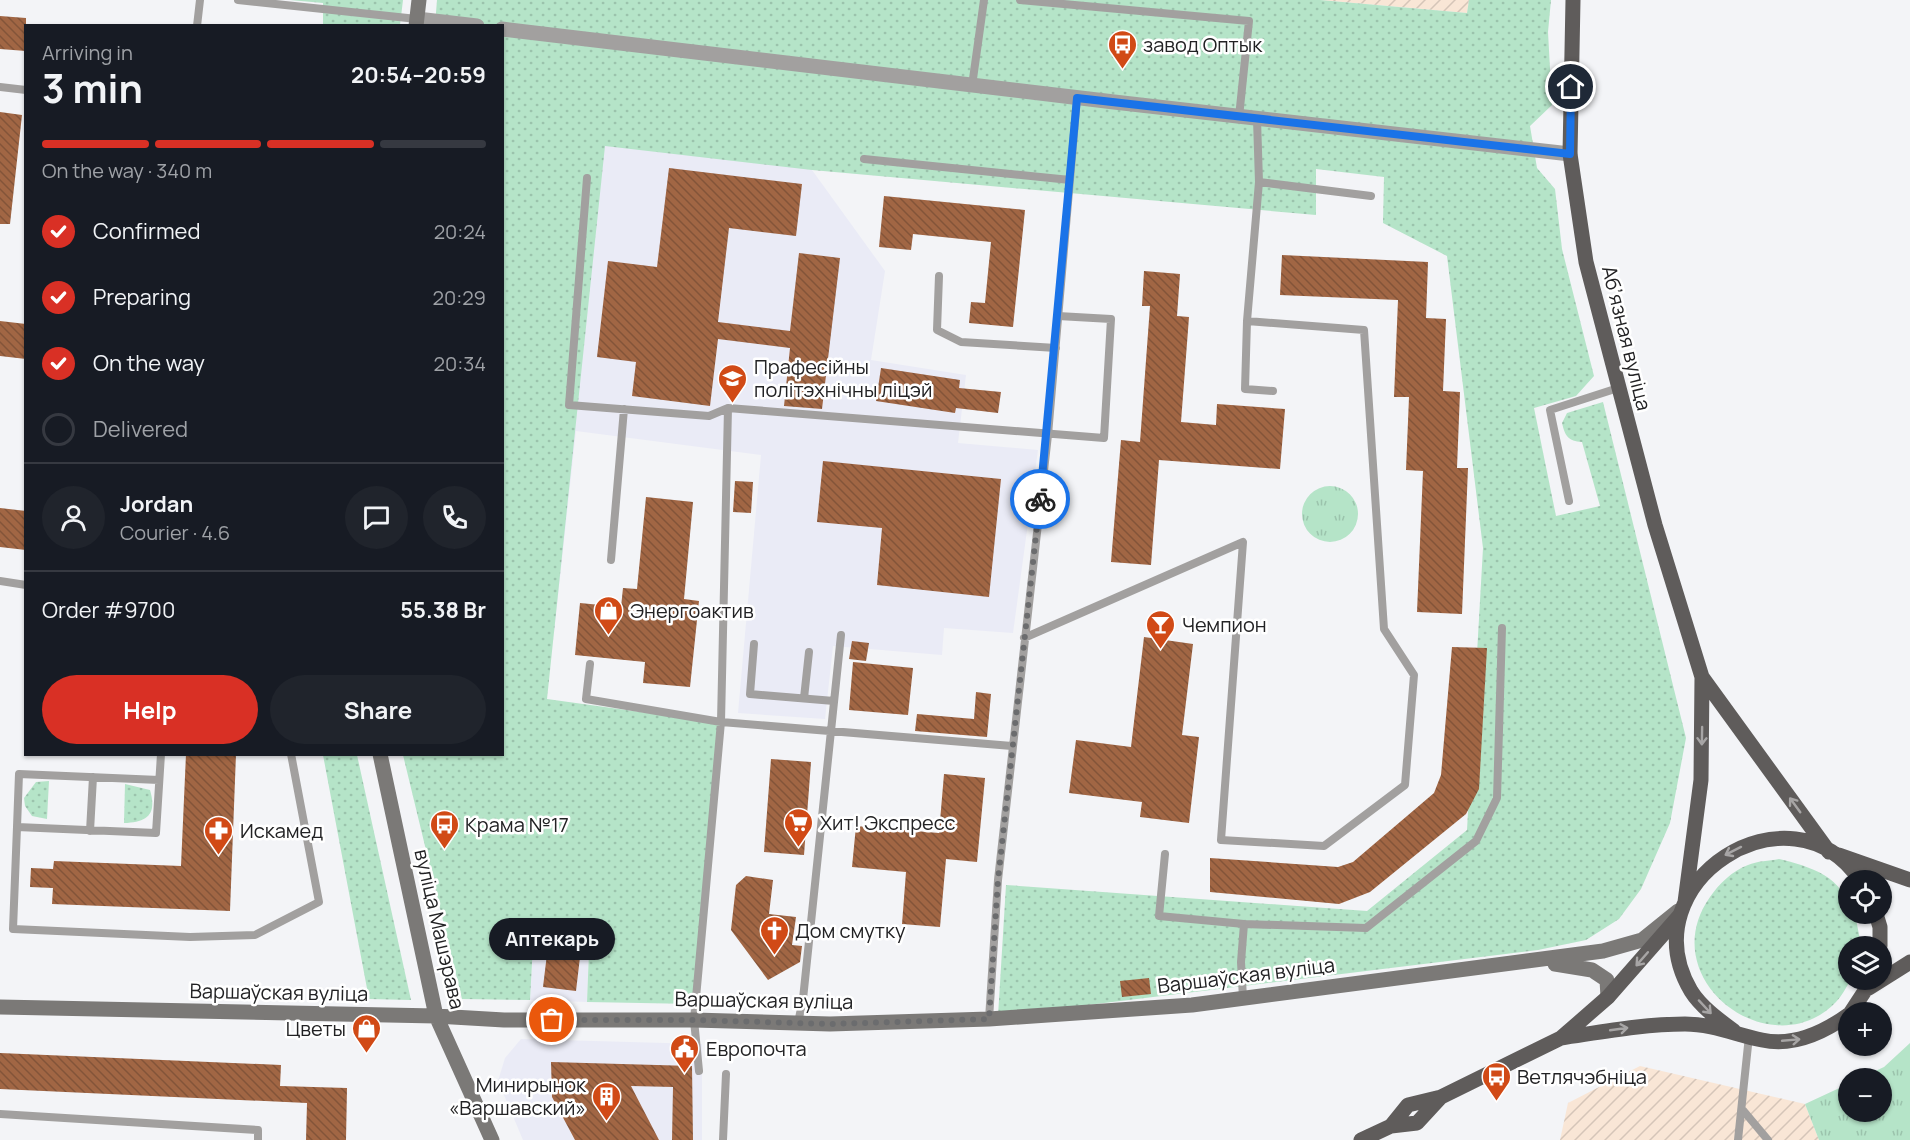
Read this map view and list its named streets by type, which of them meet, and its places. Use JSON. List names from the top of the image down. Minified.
{"streets":{"main road":["Абʼязная вуліца"],"street":["вуліца Машэрава","Варшаўская вуліца"]},"crossings":[["Абʼязная вуліца","Варшаўская вуліца"],["вуліца Машэрава","Варшаўская вуліца"]],"places":{"bus stop":["завод Оптык","Крама №17","Ветлячэбніца"],"school or university":["Прафесійны політэхнічны ліцэй"],"shop":["Энергоактив","Цветы"],"bar":["Чемпион"],"supermarket":["Хит! Экспресс"],"pharmacy":["Искамед"],"church":["Дом смутку"],"other":["Аптекарь"],"public building":["Европочта"],"building":["Минирынок «Варшавский»"]},"page":{"heading":["3 min","Arriving in","20:54–20:59"],"panel":["Jordan","Courier · 4.6","Order #9700","55.38 Br"],"bar":"On the way · 340 m","list":[["Confirmed","20:24"],["Preparing","20:29"],["On the way","20:34"],"Delivered"],"buttons":["Help","Share"],"map_buttons":["+","−"],"bubble":"Аптекарь"}}
